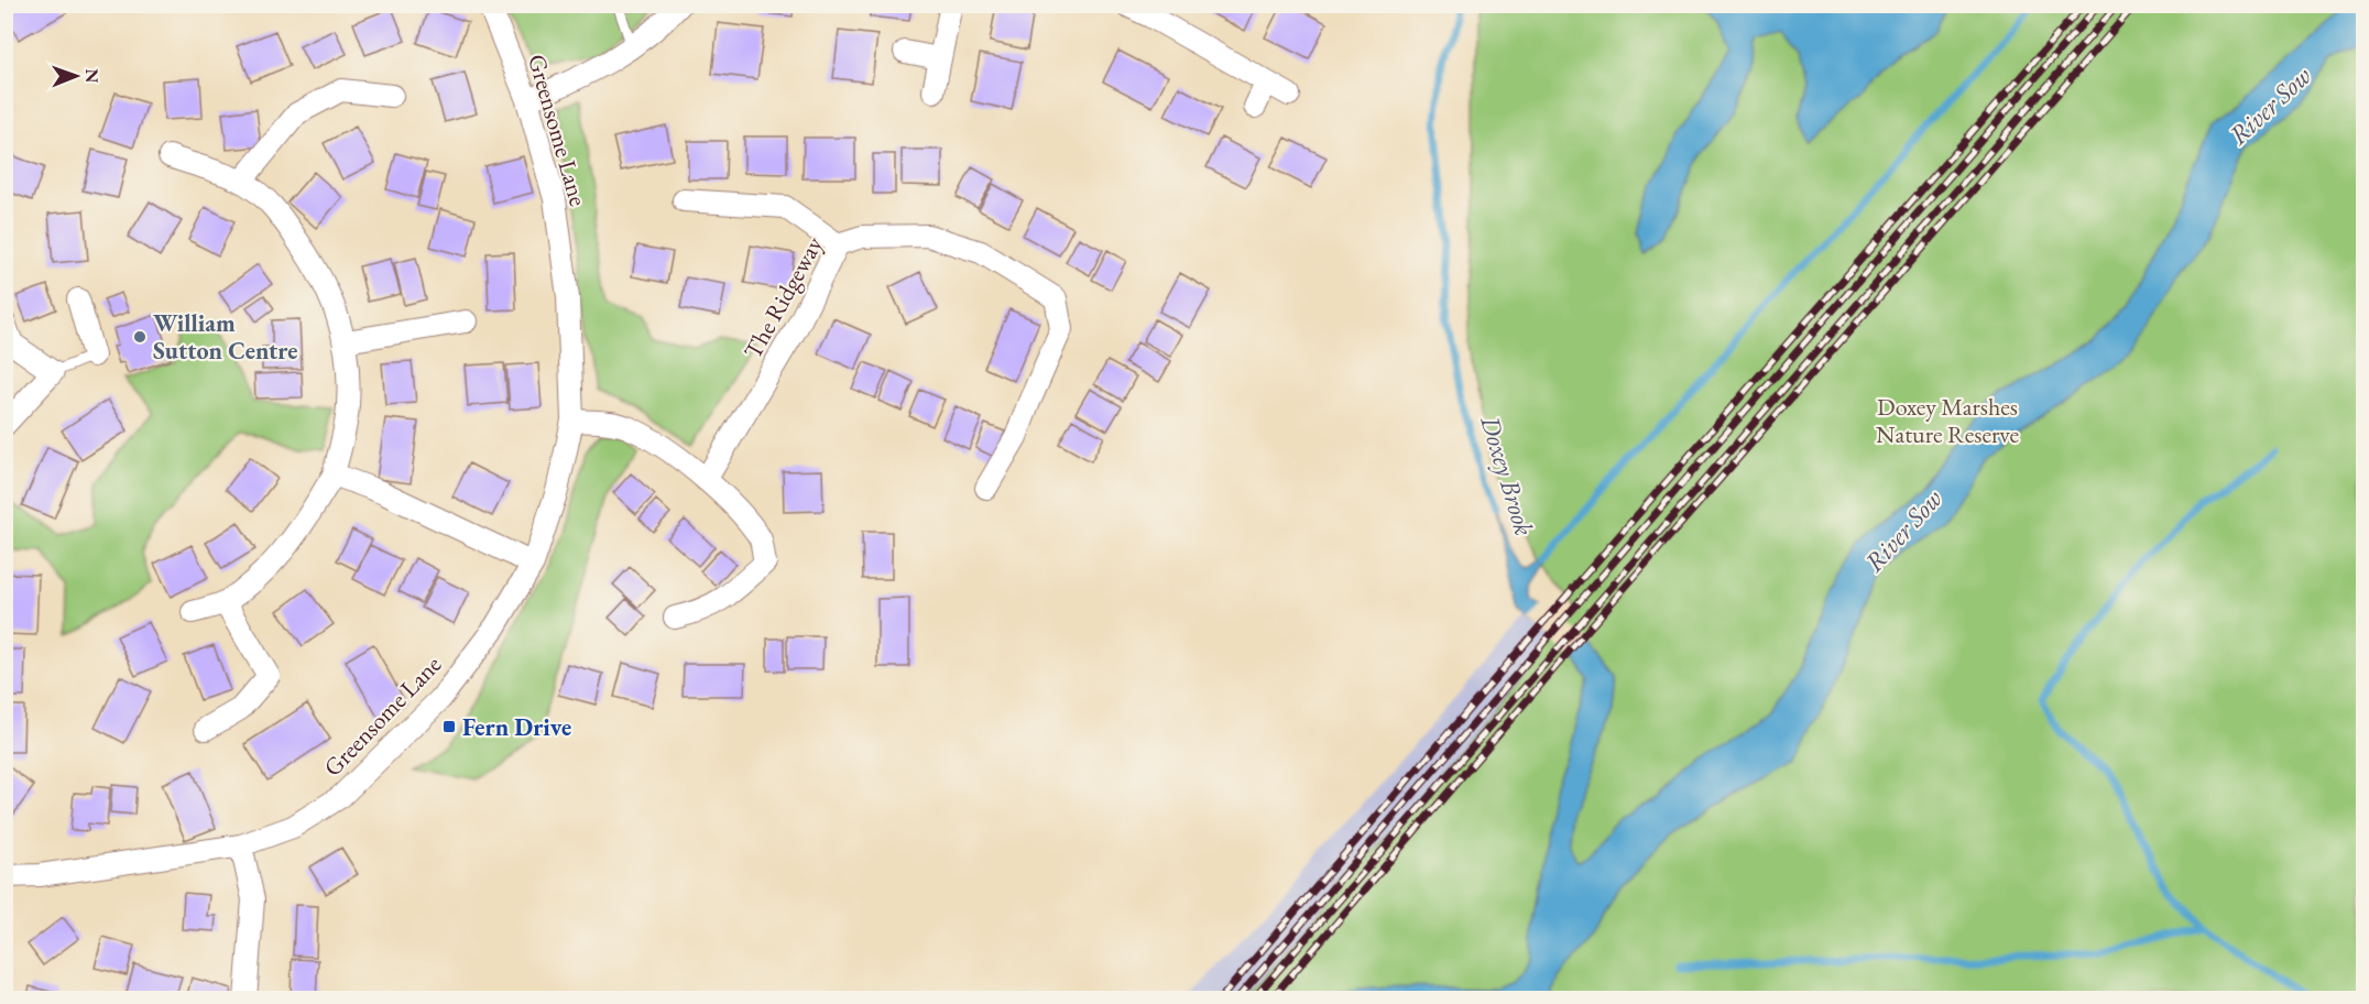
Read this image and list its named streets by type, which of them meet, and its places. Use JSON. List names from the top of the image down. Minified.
{"streets":{"street":["Greensome Lane","The Ridgeway"]},"water":["River Sow","Doxey Brook"],"parks":["Doxey Marshes Nature Reserve"],"places":{"other":["William Sutton Centre"],"transit":["Fern Drive"]},"north":"right"}
